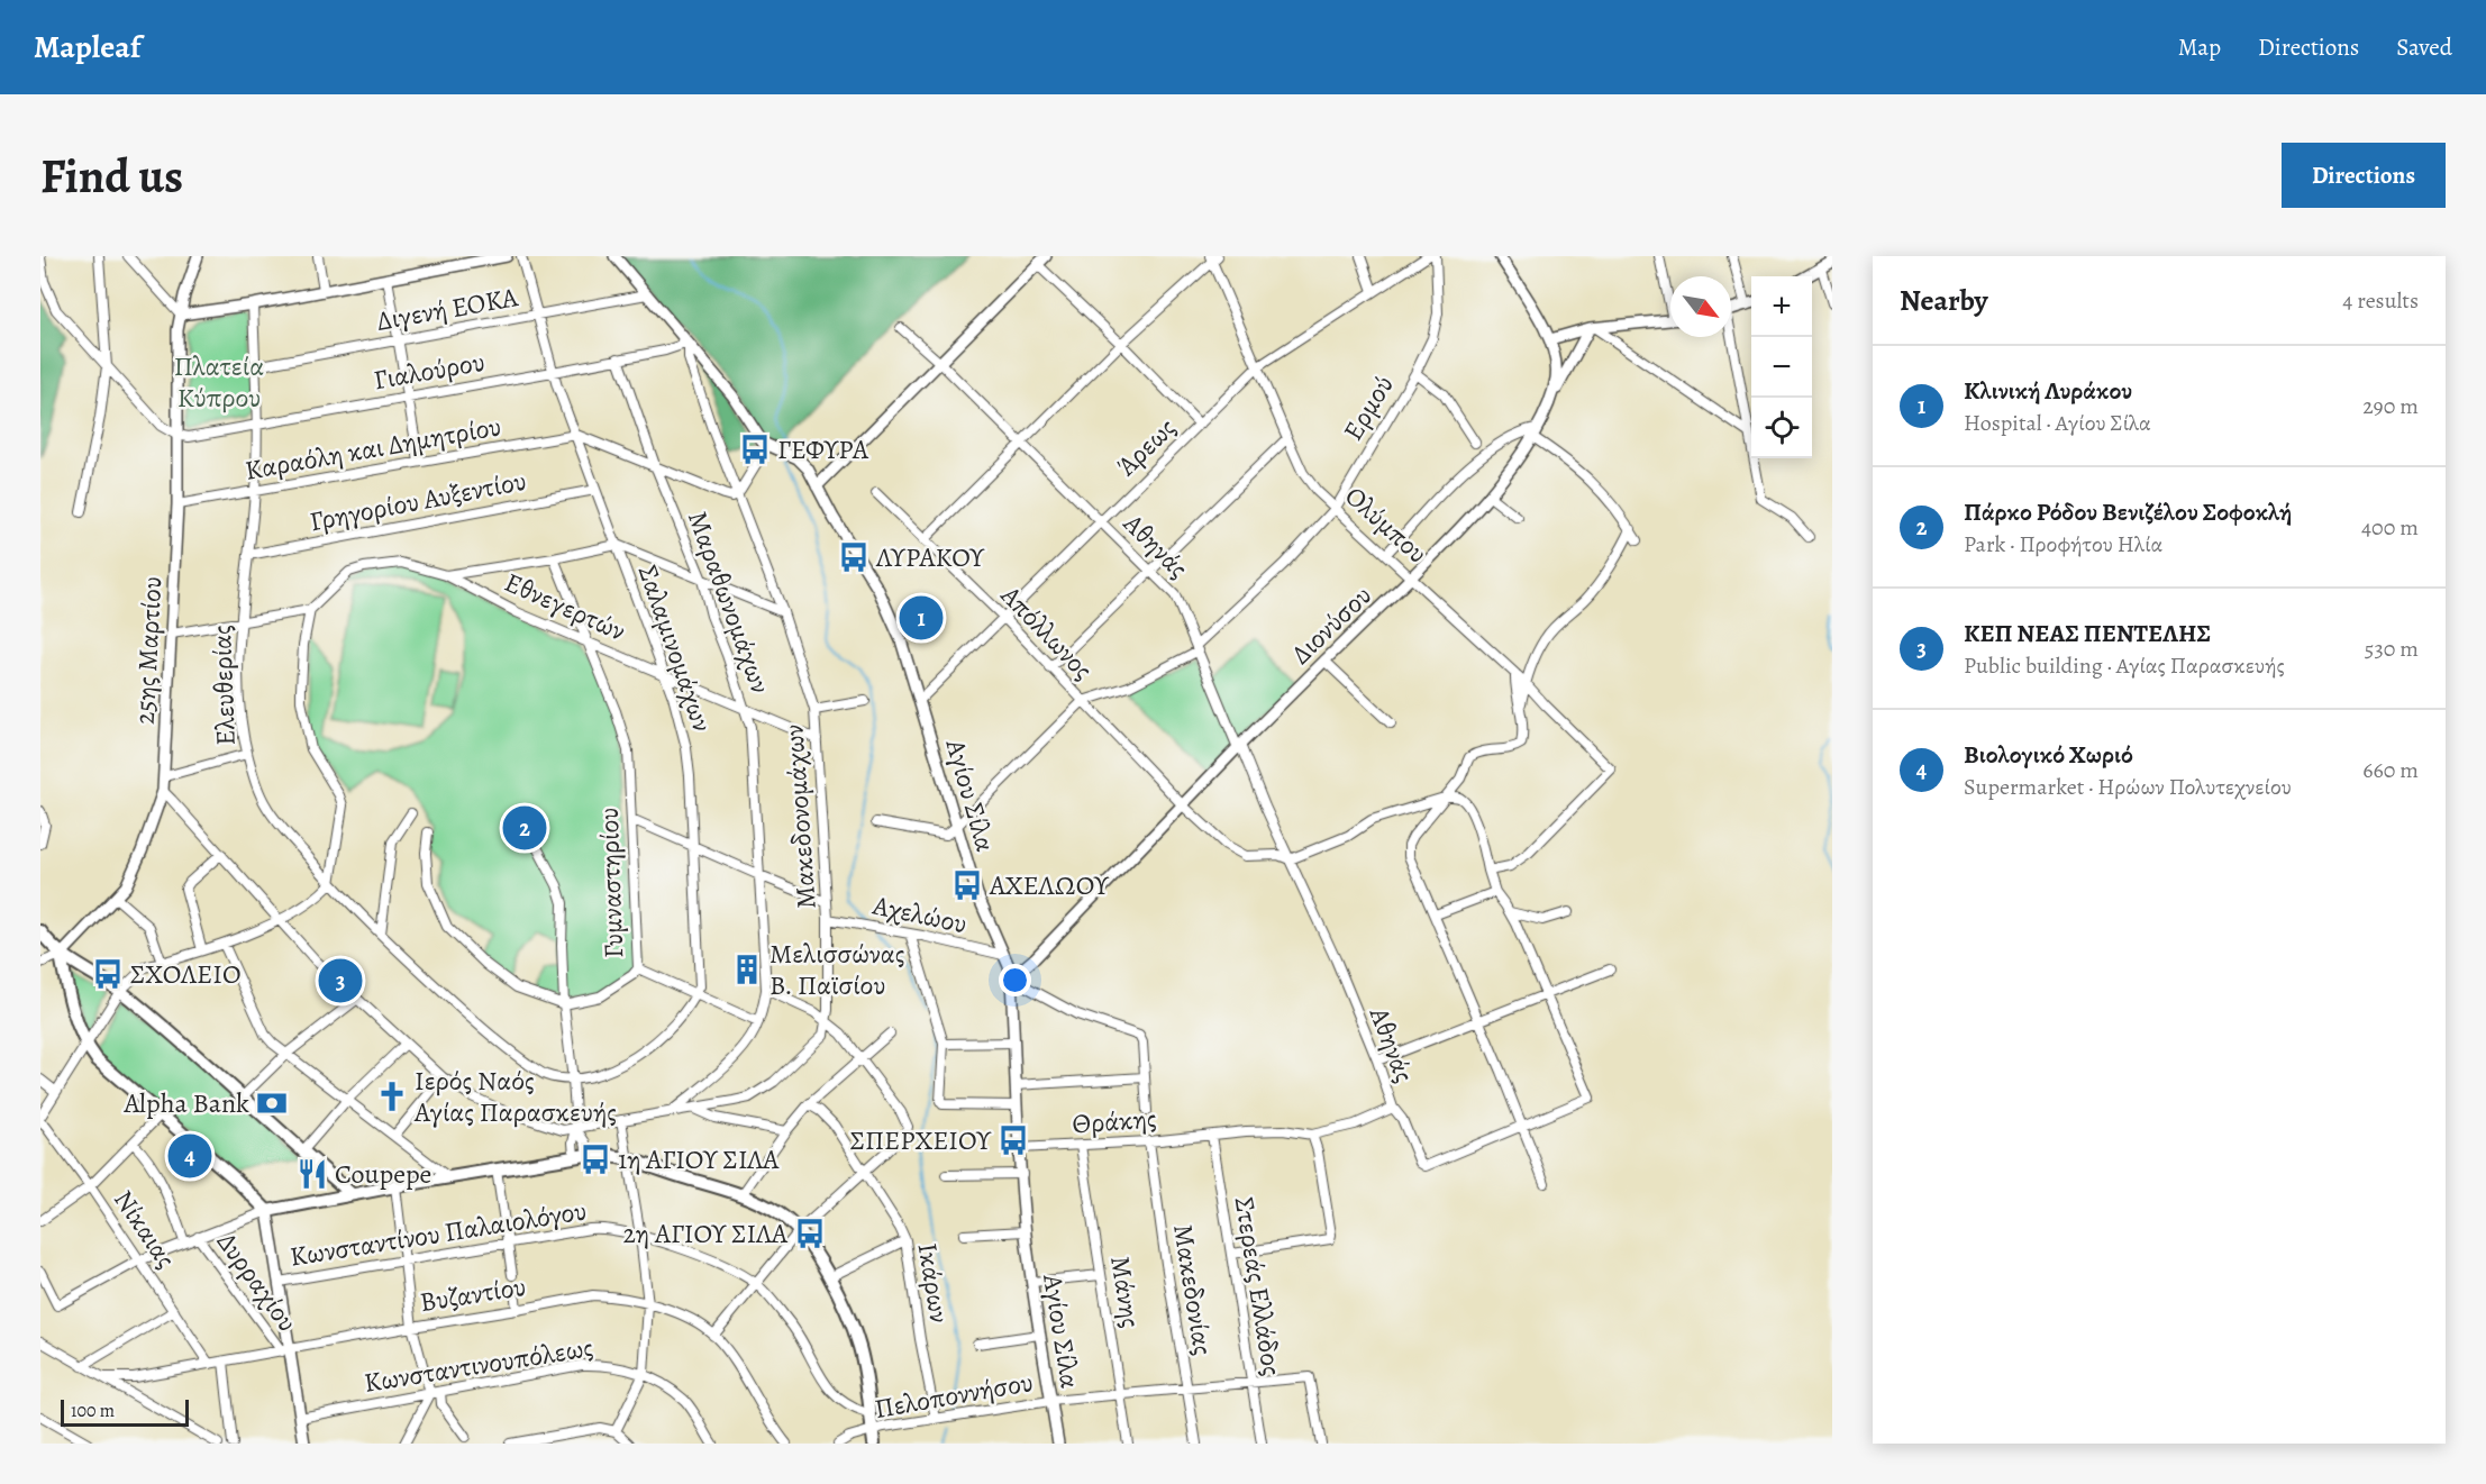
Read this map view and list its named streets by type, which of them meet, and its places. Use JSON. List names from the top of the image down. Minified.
{"streets":{"street":["Διγενή ΕΟΚΑ","Γιαλούρου","Ερμού","Άρεως","Καραόλη και Δημητρίου","Γρηγορίου Αυξεντίου","Ολύμπου","Αθηνάς","Μαραθωνομάχων","Εθνεγερτών","Διονύσου","Απόλλωνος","Σαλαμινομάχων","25ης Μαρτίου","Ελευθερίας","Αγίου Σίλα","Μακεδονομάχων","Γυμναστηρίου","Αχελώου","Θράκης","Νίκαιας","Κωνσταντίνου Παλαιολόγου","Δυρραχίου","Ικάρων","Στερεάς Ελλάδος","Μακεδονίας","Μάνης","Βυζαντίου","Κωνσταντινουπόλεως","Πελοποννήσου"]},"crossings":[["Διγενή ΕΟΚΑ","Σαλαμινομάχων"],["Διγενή ΕΟΚΑ","Ελευθερίας"],["Γιαλούρου","Μαραθωνομάχων"],["Γιαλούρου","Σαλαμινομάχων"],["Γιαλούρου","25ης Μαρτίου"],["Γιαλούρου","Ελευθερίας"],["Γιαλούρου","Μακεδονομάχων"],["Ερμού","Ολύμπου"],["Ερμού","Αθηνάς"],["Ερμού","Απόλλωνος"],["Άρεως","Ολύμπου"],["Άρεως","Αθηνάς"],["Άρεως","Απόλλωνος"],["Άρεως","Αγίου Σίλα"],["Καραόλη και Δημητρίου","Σαλαμινομάχων"],["Καραόλη και Δημητρίου","25ης Μαρτίου"],["Καραόλη και Δημητρίου","Ελευθερίας"],["Γρηγορίου Αυξεντίου","Σαλαμινομάχων"],["Γρηγορίου Αυξεντίου","Ελευθερίας"],["Ολύμπου","Διονύσου"],["Αθηνάς","Διονύσου"],["Αθηνάς","Απόλλωνος"],["Μαραθωνομάχων","Εθνεγερτών"],["Μαραθωνομάχων","Μακεδονομάχων"],["Εθνεγερτών","Σαλαμινομάχων"],["Εθνεγερτών","Μακεδονομάχων"],["Εθνεγερτών","Γυμναστηρίου"],["Διονύσου","Απόλλωνος"],["Διονύσου","Αγίου Σίλα"],["Αγίου Σίλα","Αχελώου"],["Αγίου Σίλα","Θράκης"],["Αγίου Σίλα","Πελοποννήσου"],["Μακεδονομάχων","Αχελώου"],["Θράκης","Στερεάς Ελλάδος"],["Θράκης","Μακεδονίας"],["Θράκης","Μάνης"],["Νίκαιας","Βυζαντίου"],["Δυρραχίου","Βυζαντίου"],["Ικάρων","Πελοποννήσου"],["Στερεάς Ελλάδος","Πελοποννήσου"],["Μακεδονίας","Πελοποννήσου"],["Μάνης","Πελοποννήσου"]],"parks":["Πλατεία Κύπρου"],"places":{"bus stop":["ΓΕΦΥΡΑ","ΛΥΡΑΚΟΥ","ΑΧΕΛΩΟΥ","ΣΧΟΛΕΙΟ","ΣΠΕΡΧΕΙΟΥ","1η ΑΓΙΟΥ ΣΙΛΑ","2η ΑΓΙΟΥ ΣΙΛΑ"],"building":["Μελισσώνας B. Παϊσίου"],"church":["Ιερός Ναός Αγίας Παρασκευής"],"bank":["Alpha Bank"],"restaurant":["Coupepe"]},"scale_bar":"100 m","north":"bottom right","page":{"header":"Mapleaf","nav":["Map","Directions","Saved"],"buttons":"Directions","title":"Find us","heading":["Nearby","4 results"],"map_buttons":["+","−"],"list":[{"mark":"1","name":"Κλινική Λυράκου","note":"Hospital · Αγίου Σίλα","value":"290 m"},{"mark":"2","name":"Πάρκο Ρόδου Βενιζέλου Σοφοκλή","note":"Park · Προφήτου Ηλία","value":"400 m"},{"mark":"3","name":"ΚΕΠ ΝΕΑΣ ΠΕΝΤΕΛΗΣ","note":"Public building · Αγίας Παρασκευής","value":"530 m"},{"mark":"4","name":"Βιολογικό Χωριό","note":"Supermarket · Ηρώων Πολυτεχνείου","value":"660 m"}],"pins":["1","2","3","4"],"scale":"100 m"}}
